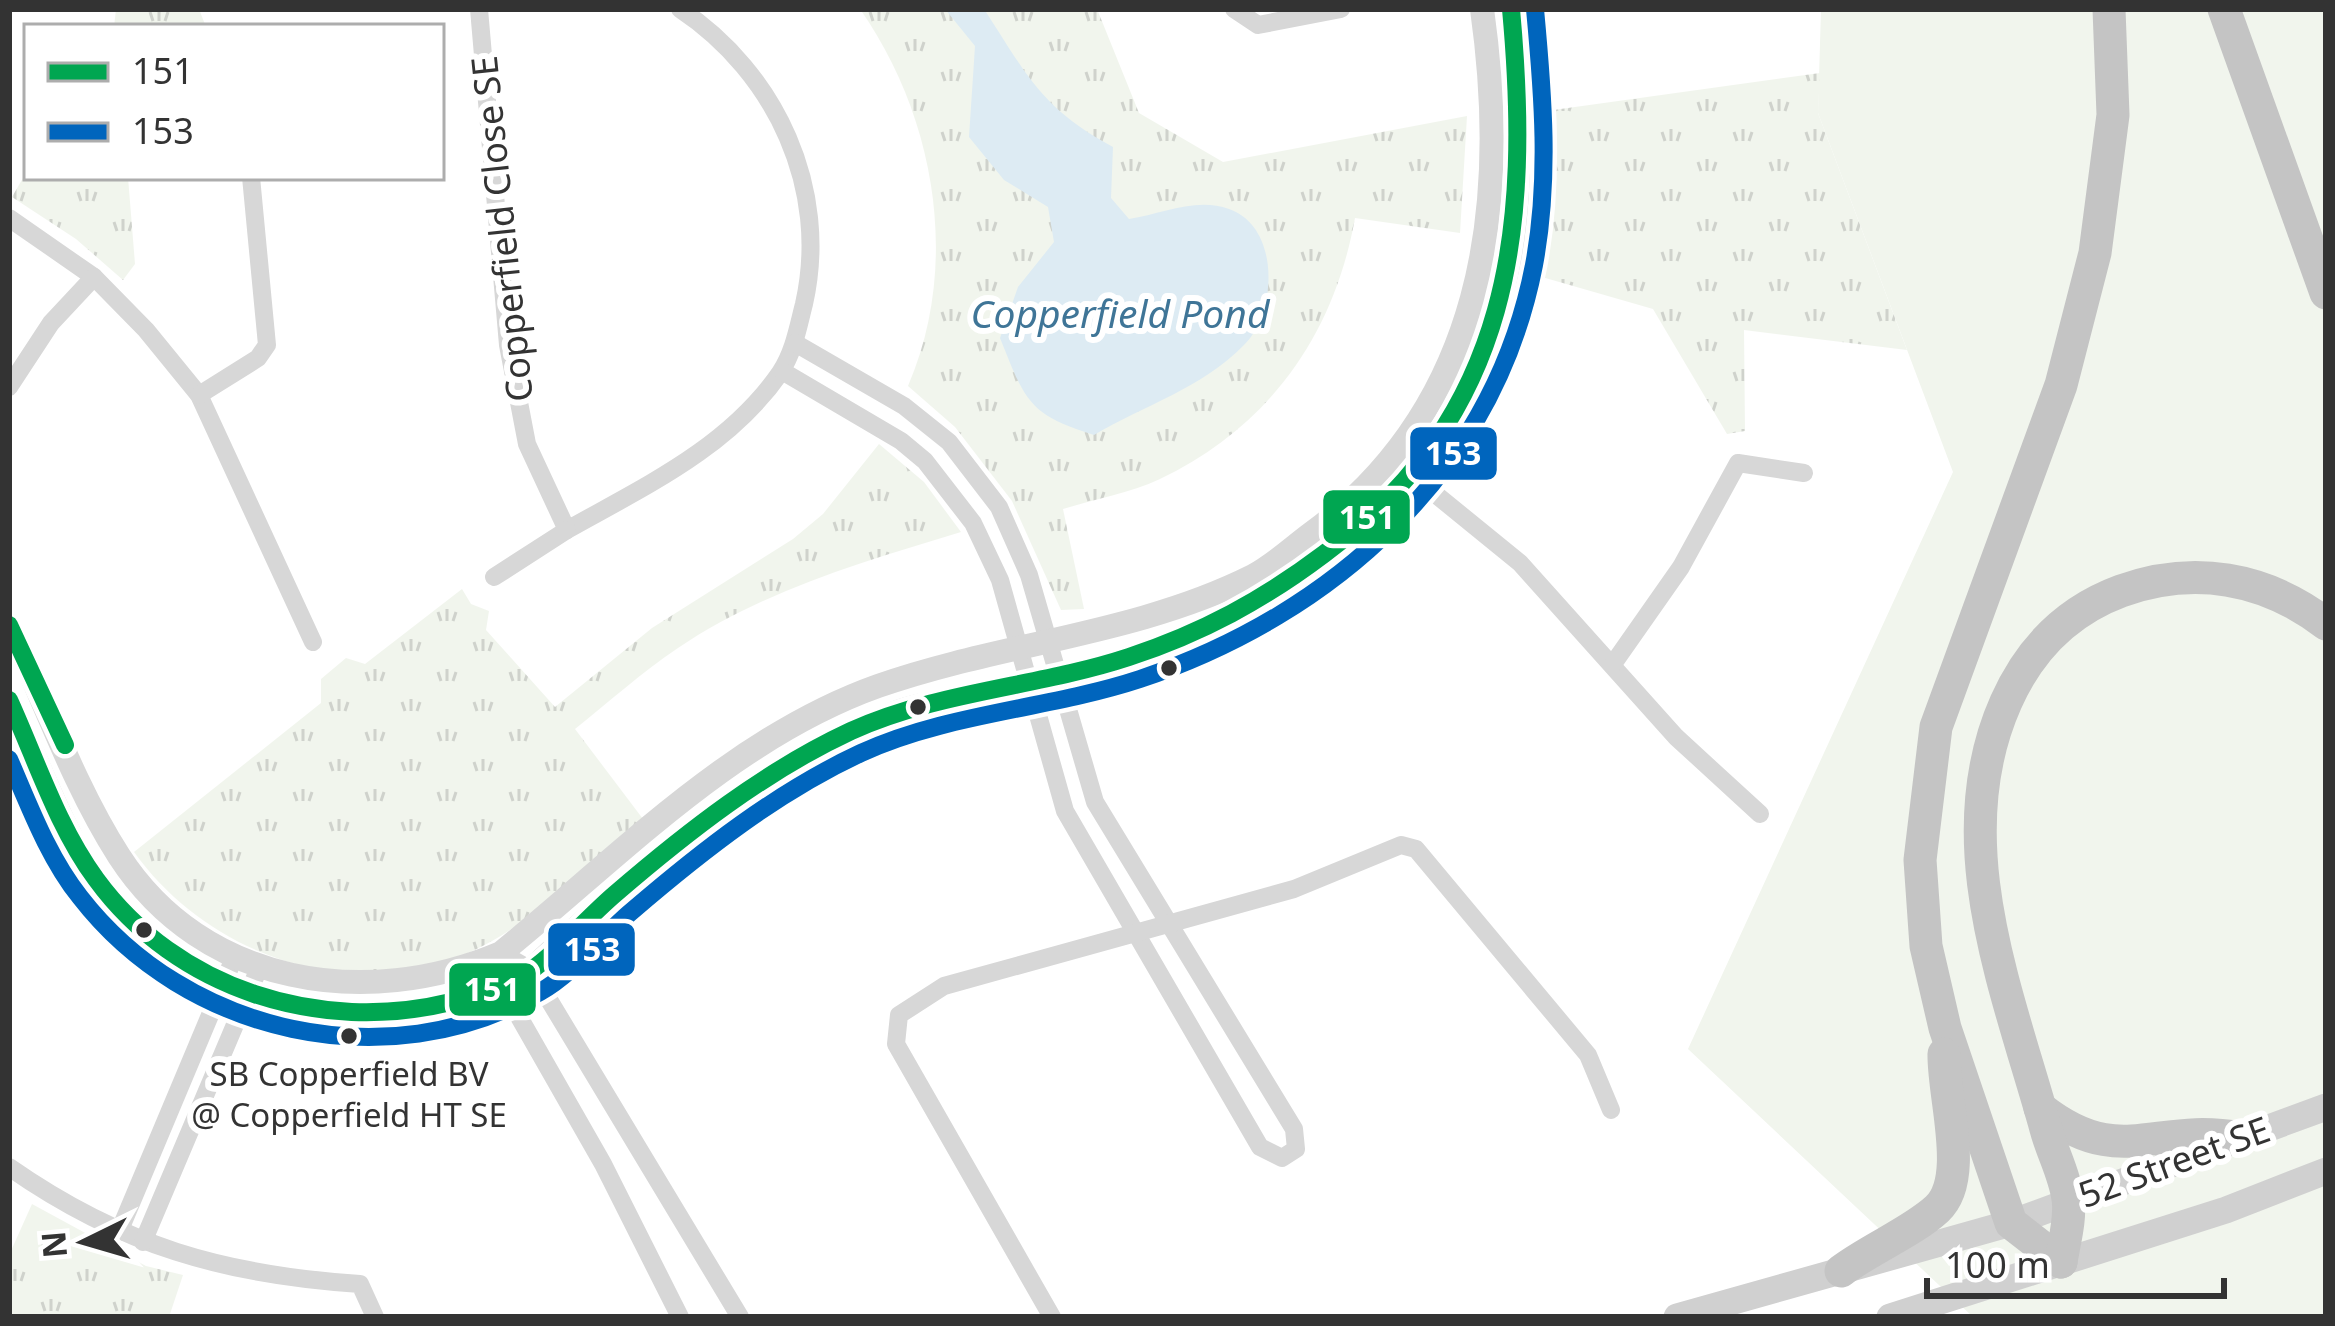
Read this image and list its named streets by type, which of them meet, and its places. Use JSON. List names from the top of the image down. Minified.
{"streets":{"main road":["52 Street SE"],"street":["Copperfield Close SE"]},"water":["Copperfield Pond"],"places":["SB Copperfield BV @ Copperfield HT SE"],"lines":["transit line 151","transit line 153"],"legend":["151","153"],"scale_bar":"100 m","north":"left"}
